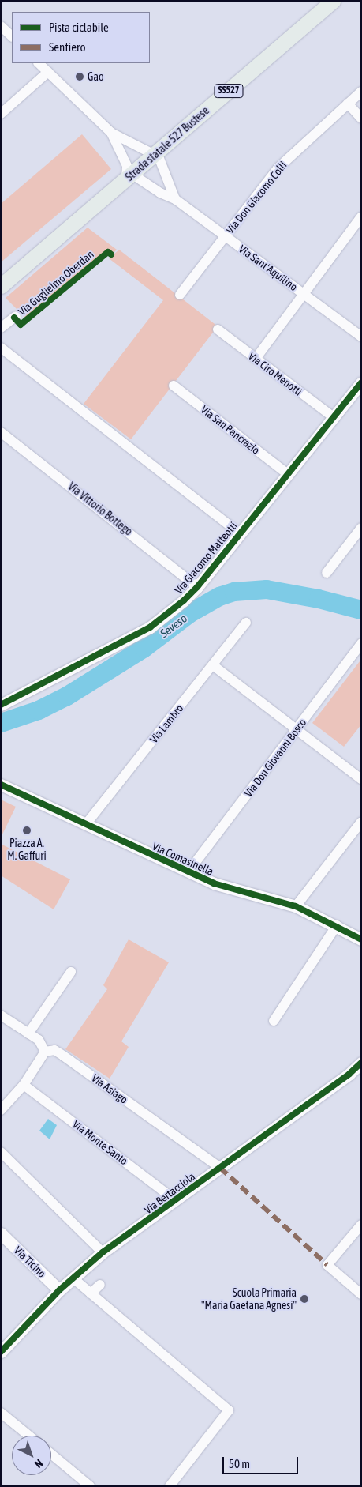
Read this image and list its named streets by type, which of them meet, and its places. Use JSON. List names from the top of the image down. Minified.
{"streets":{"main road":["SS527","Strada statale 527 Bustese"],"street":["Via Don Giacomo Colli","Via Sant'Aquilino","Via Guglielmo Oberdan","Via Ciro Menotti","Via San Pancrazio","Via Vittorio Bottego","Via Giacomo Matteotti","Via Lambro","Via Don Giovanni Bosco","Via Comasinella","Via Asiago","Via Monte Santo","Via Bertacciola","Via Ticino"]},"crossings":[["Strada statale 527 Bustese","Via Sant'Aquilino"],["Via Don Giacomo Colli","Via Sant'Aquilino"],["Via Ciro Menotti","Via Giacomo Matteotti"],["Via San Pancrazio","Via Giacomo Matteotti"],["Via Vittorio Bottego","Via Giacomo Matteotti"],["Via Lambro","Via Comasinella"],["Via Don Giovanni Bosco","Via Comasinella"],["Via Asiago","Via Bertacciola"],["Via Monte Santo","Via Bertacciola"],["Via Bertacciola","Via Ticino"]],"water":["Seveso"],"places":["Gao","Piazza A. M. Gaffuri","Scuola Primaria \"Maria Gaetana Agnesi\""],"legend":["Pista ciclabile","Sentiero"],"scale_bar":"50 m","north":"bottom right"}
